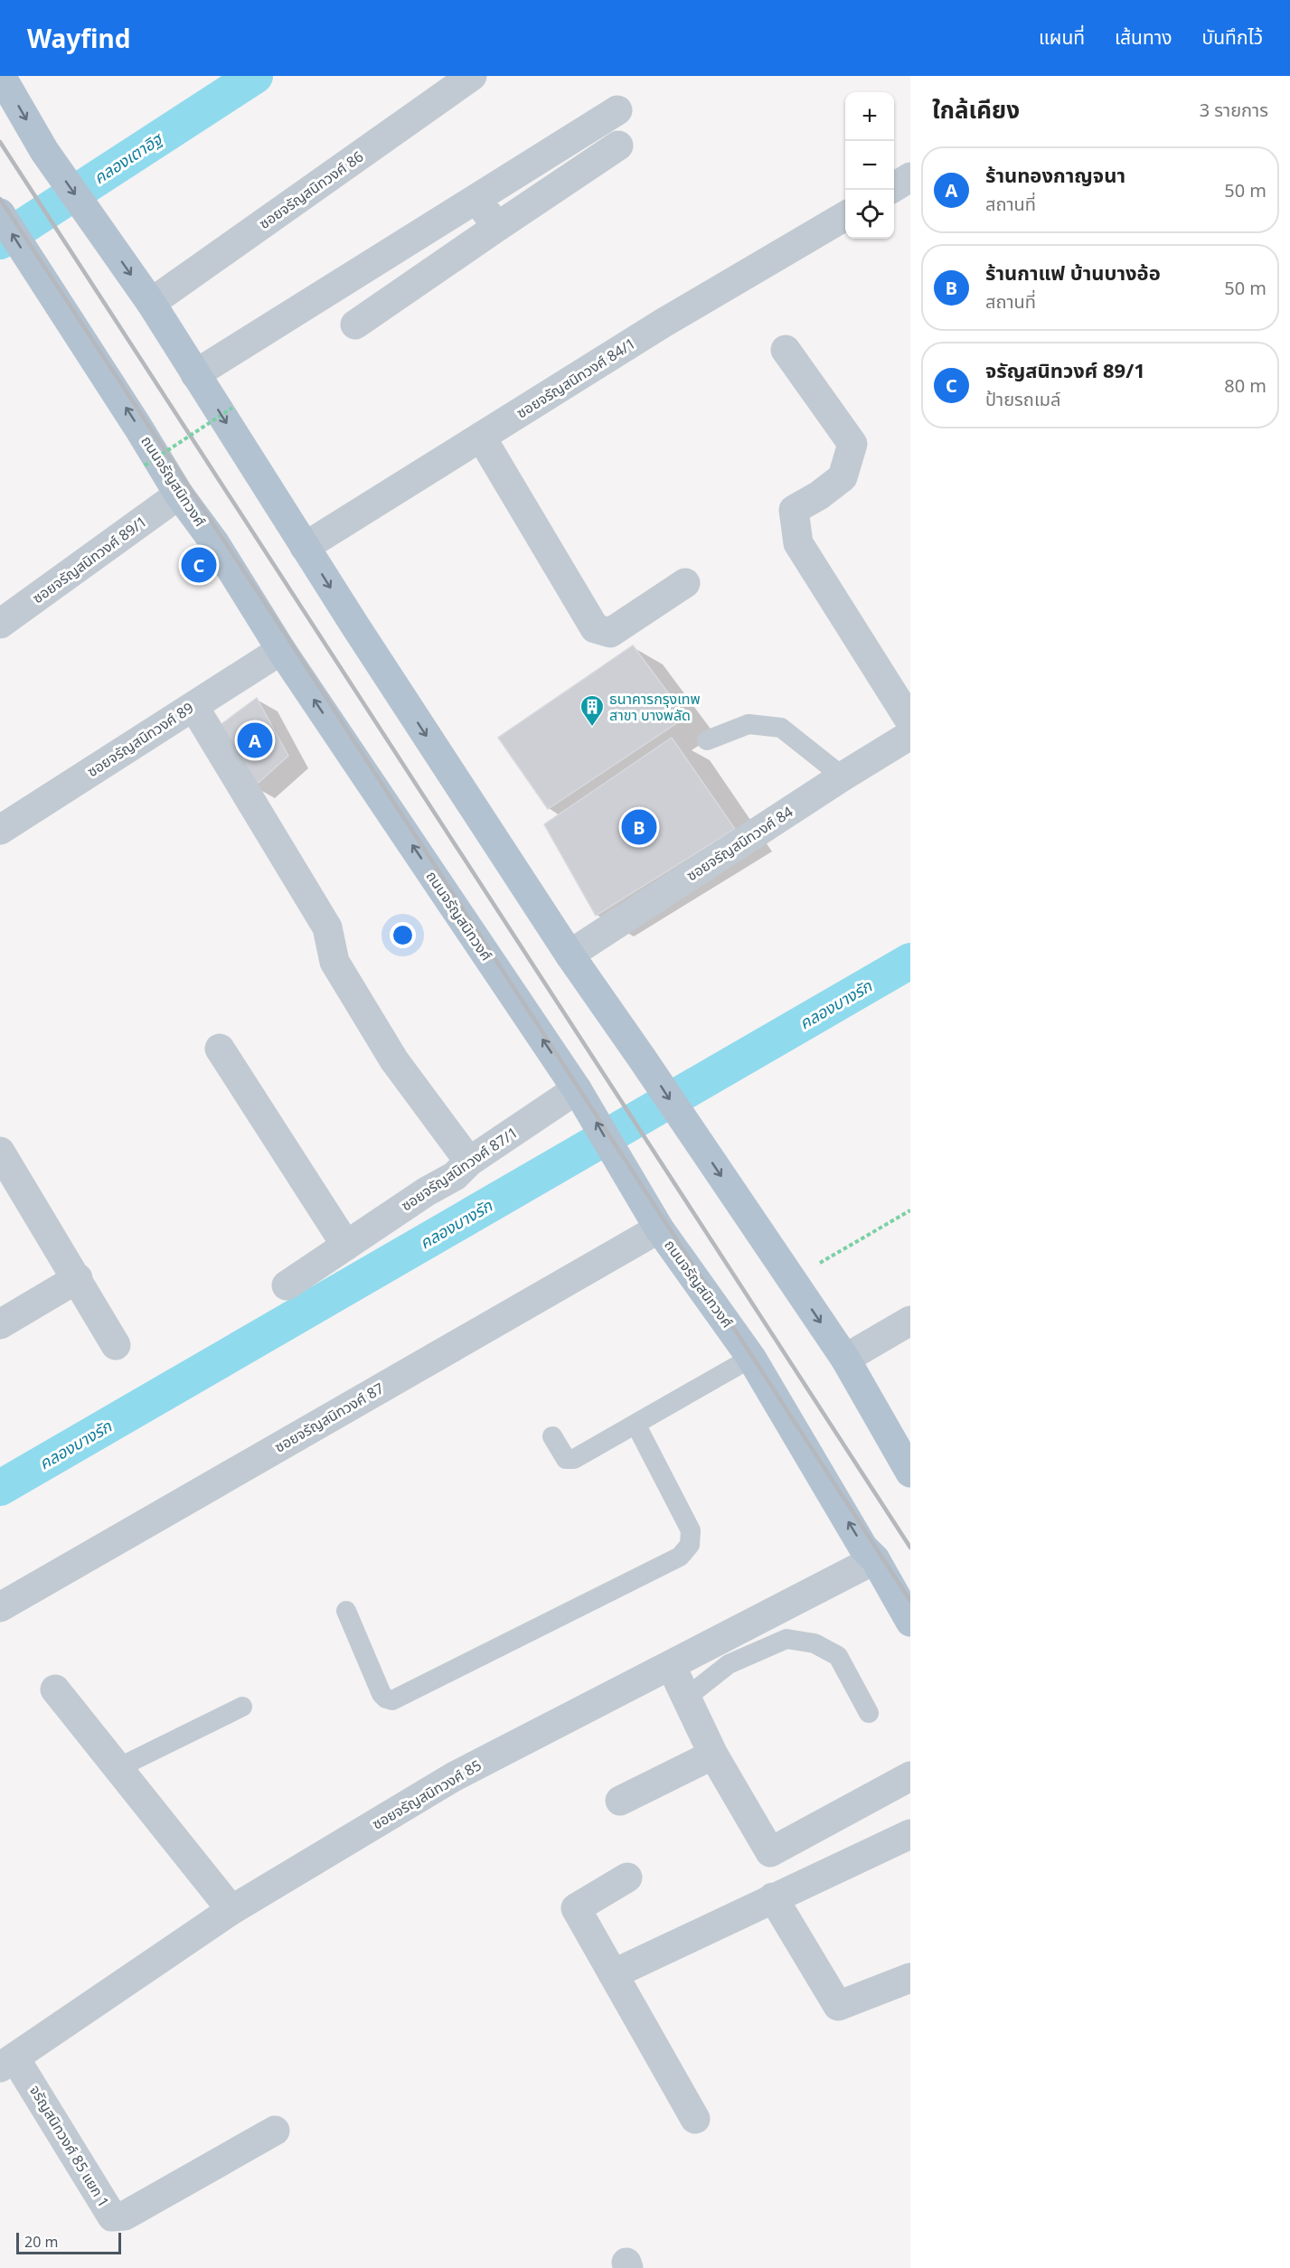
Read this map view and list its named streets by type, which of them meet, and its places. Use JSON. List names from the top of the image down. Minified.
{"streets":{"main road":["ถนนจรัญสนิทวงศ์"],"street":["ซอยจรัญสนิทวงศ์ 86","ซอยจรัญสนิทวงศ์ 84/1","ซอยจรัญสนิทวงศ์ 89/1","ซอยจรัญสนิทวงศ์ 89","ซอยจรัญสนิทวงศ์ 84","ซอยจรัญสนิทวงศ์ 87/1","ซอยจรัญสนิทวงศ์ 87","ซอยจรัญสนิทวงศ์ 85","จรัญสนิทวงศ์ 85 แยก 1"]},"crossings":[["ถนนจรัญสนิทวงศ์","ซอยจรัญสนิทวงศ์ 89/1"],["ถนนจรัญสนิทวงศ์","ซอยจรัญสนิทวงศ์ 89"],["ถนนจรัญสนิทวงศ์","ซอยจรัญสนิทวงศ์ 87/1"],["ถนนจรัญสนิทวงศ์","ซอยจรัญสนิทวงศ์ 87"],["ถนนจรัญสนิทวงศ์","ซอยจรัญสนิทวงศ์ 85"],["ซอยจรัญสนิทวงศ์ 85","จรัญสนิทวงศ์ 85 แยก 1"]],"water":["คลองเตาอิฐ","คลองบางรัก"],"places":{"building":["ธนาคารกรุงเทพ สาขา บางพลัด"]},"scale_bar":"20 m","page":{"header":"Wayfind","nav":["แผนที่","เส้นทาง","บันทึกไว้"],"heading":["ใกล้เคียง","3 รายการ"],"map_buttons":["+","−"],"list":[{"mark":"A","name":"ร้านทองกาญจนา","note":"สถานที่","value":"50 m"},{"mark":"B","name":"ร้านกาแฟ บ้านบางอ้อ","note":"สถานที่","value":"50 m"},{"mark":"C","name":"จรัญสนิทวงศ์ 89/1","note":"ป้ายรถเมล์","value":"80 m"}],"pins":["C","A","B"],"scale":"20 m"}}
